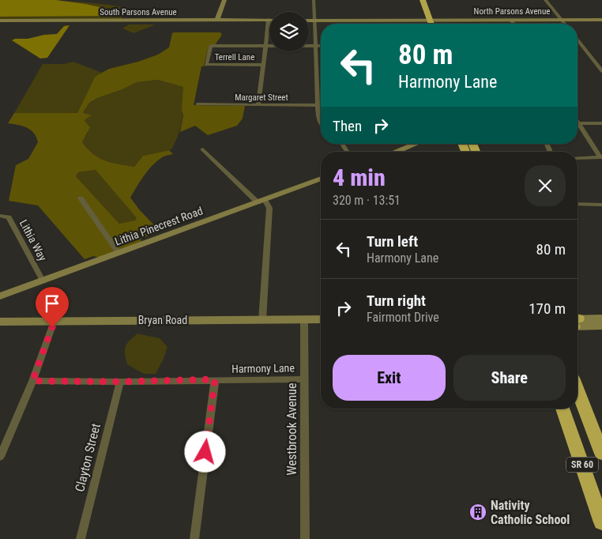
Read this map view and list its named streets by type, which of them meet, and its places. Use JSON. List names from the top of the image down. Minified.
{"streets":{"highway":["SR 60"],"street":["North Parsons Avenue","South Parsons Avenue","Terrell Lane","Margaret Street","Lithia Pinecrest Road","Lithia Way","Bryan Road","Harmony Lane","Westbrook Avenue","Clayton Street"]},"crossings":[["Lithia Pinecrest Road","Lithia Way"],["Bryan Road","Westbrook Avenue"],["Harmony Lane","Westbrook Avenue"],["Harmony Lane","Clayton Street"]],"places":{"building":["Nativity Catholic School"]},"page":{"turn":["80 m","Harmony Lane"],"then":"Then","heading":["4 min","320 m · 13:51"],"list":[{"name":"Turn left","note":"Harmony Lane","value":"80 m"},{"name":"Turn right","note":"Fairmont Drive","value":"170 m"}],"buttons":["Exit","Share"]}}
